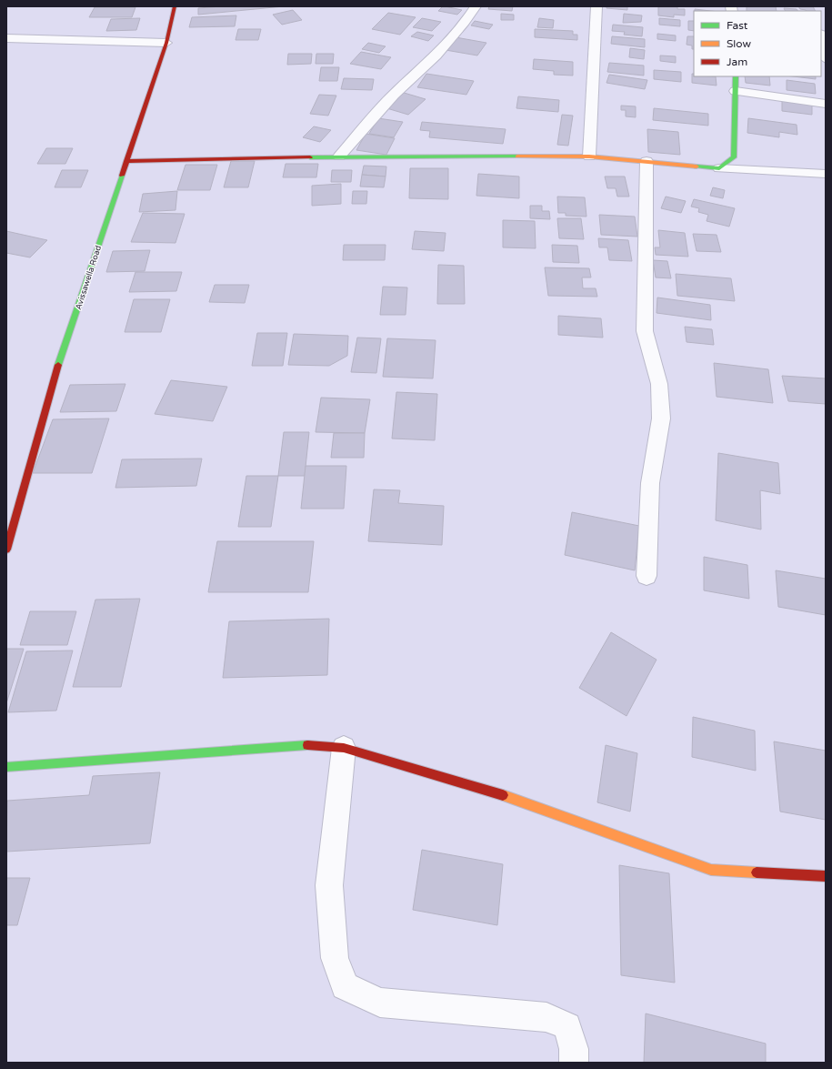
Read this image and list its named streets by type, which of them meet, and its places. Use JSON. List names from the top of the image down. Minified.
{"streets":{"street":["Avissawella Road"]},"legend":["Fast","Slow","Jam"]}
